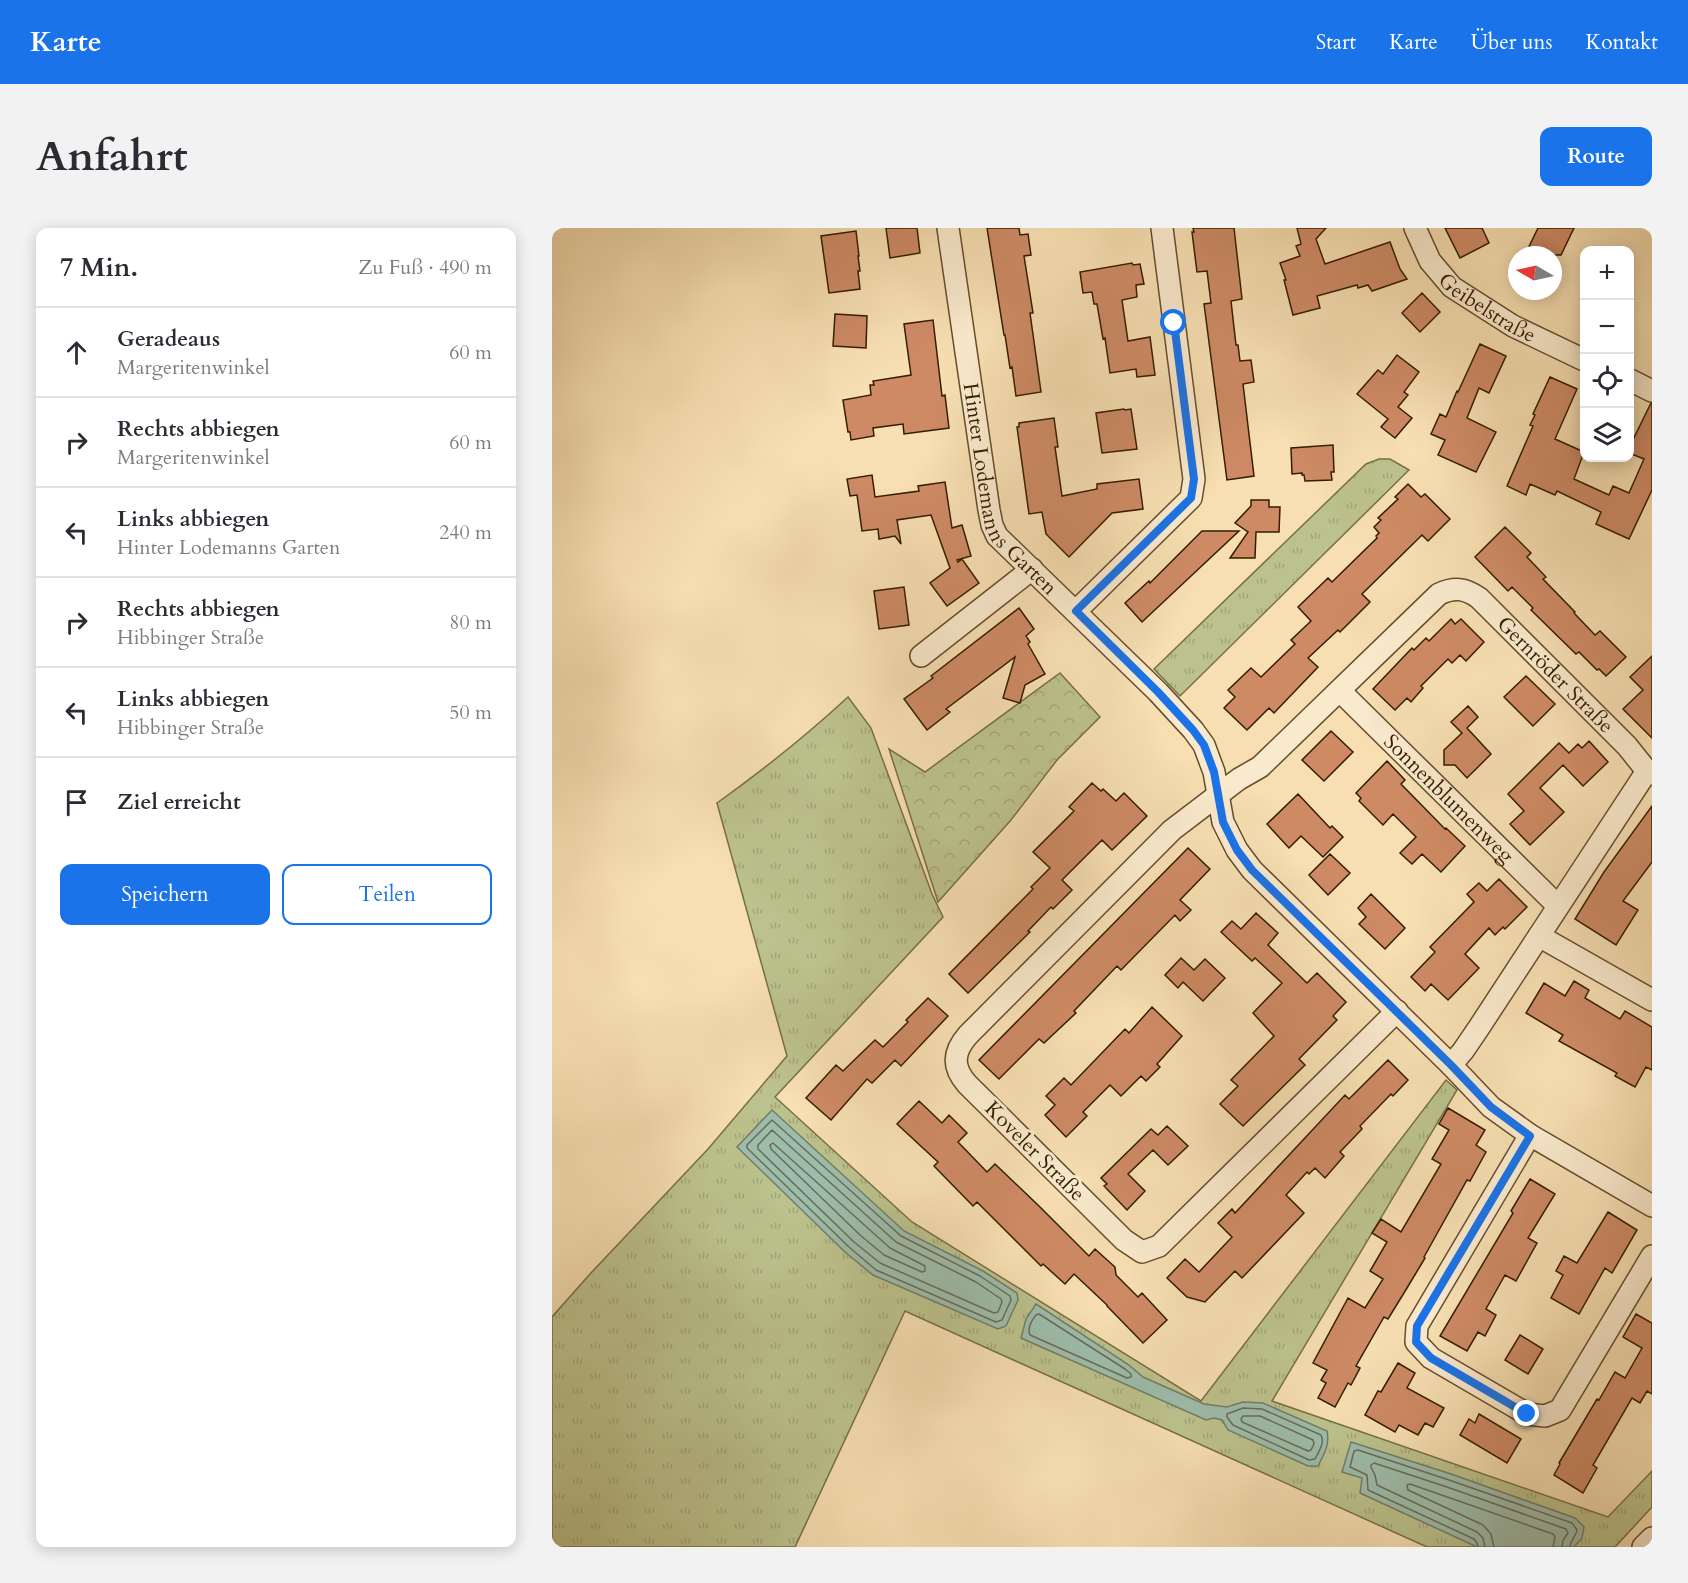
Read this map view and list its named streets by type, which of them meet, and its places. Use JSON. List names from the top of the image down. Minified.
{"streets":{"street":["Geibelstraße","Hinter Lodemanns Garten","Gernröder Straße","Sonnenblumenweg","Koveler Straße"]},"crossings":[["Hinter Lodemanns Garten","Gernröder Straße"],["Hinter Lodemanns Garten","Koveler Straße"],["Gernröder Straße","Sonnenblumenweg"],["Gernröder Straße","Koveler Straße"]],"north":"left","page":{"header":"Karte","nav":["Start","Karte","Über uns","Kontakt"],"buttons":["Route",["Speichern","Teilen"]],"title":"Anfahrt","heading":["7 Min.","Zu Fuß · 490 m"],"map_buttons":["+","−"],"list":[["Geradeaus","Margeritenwinkel","60 m"],["Rechts abbiegen","Margeritenwinkel","60 m"],["Links abbiegen","Hinter Lodemanns Garten","240 m"],["Rechts abbiegen","Hibbinger Straße","80 m"],["Links abbiegen","Hibbinger Straße","50 m"],"Ziel erreicht"]}}
